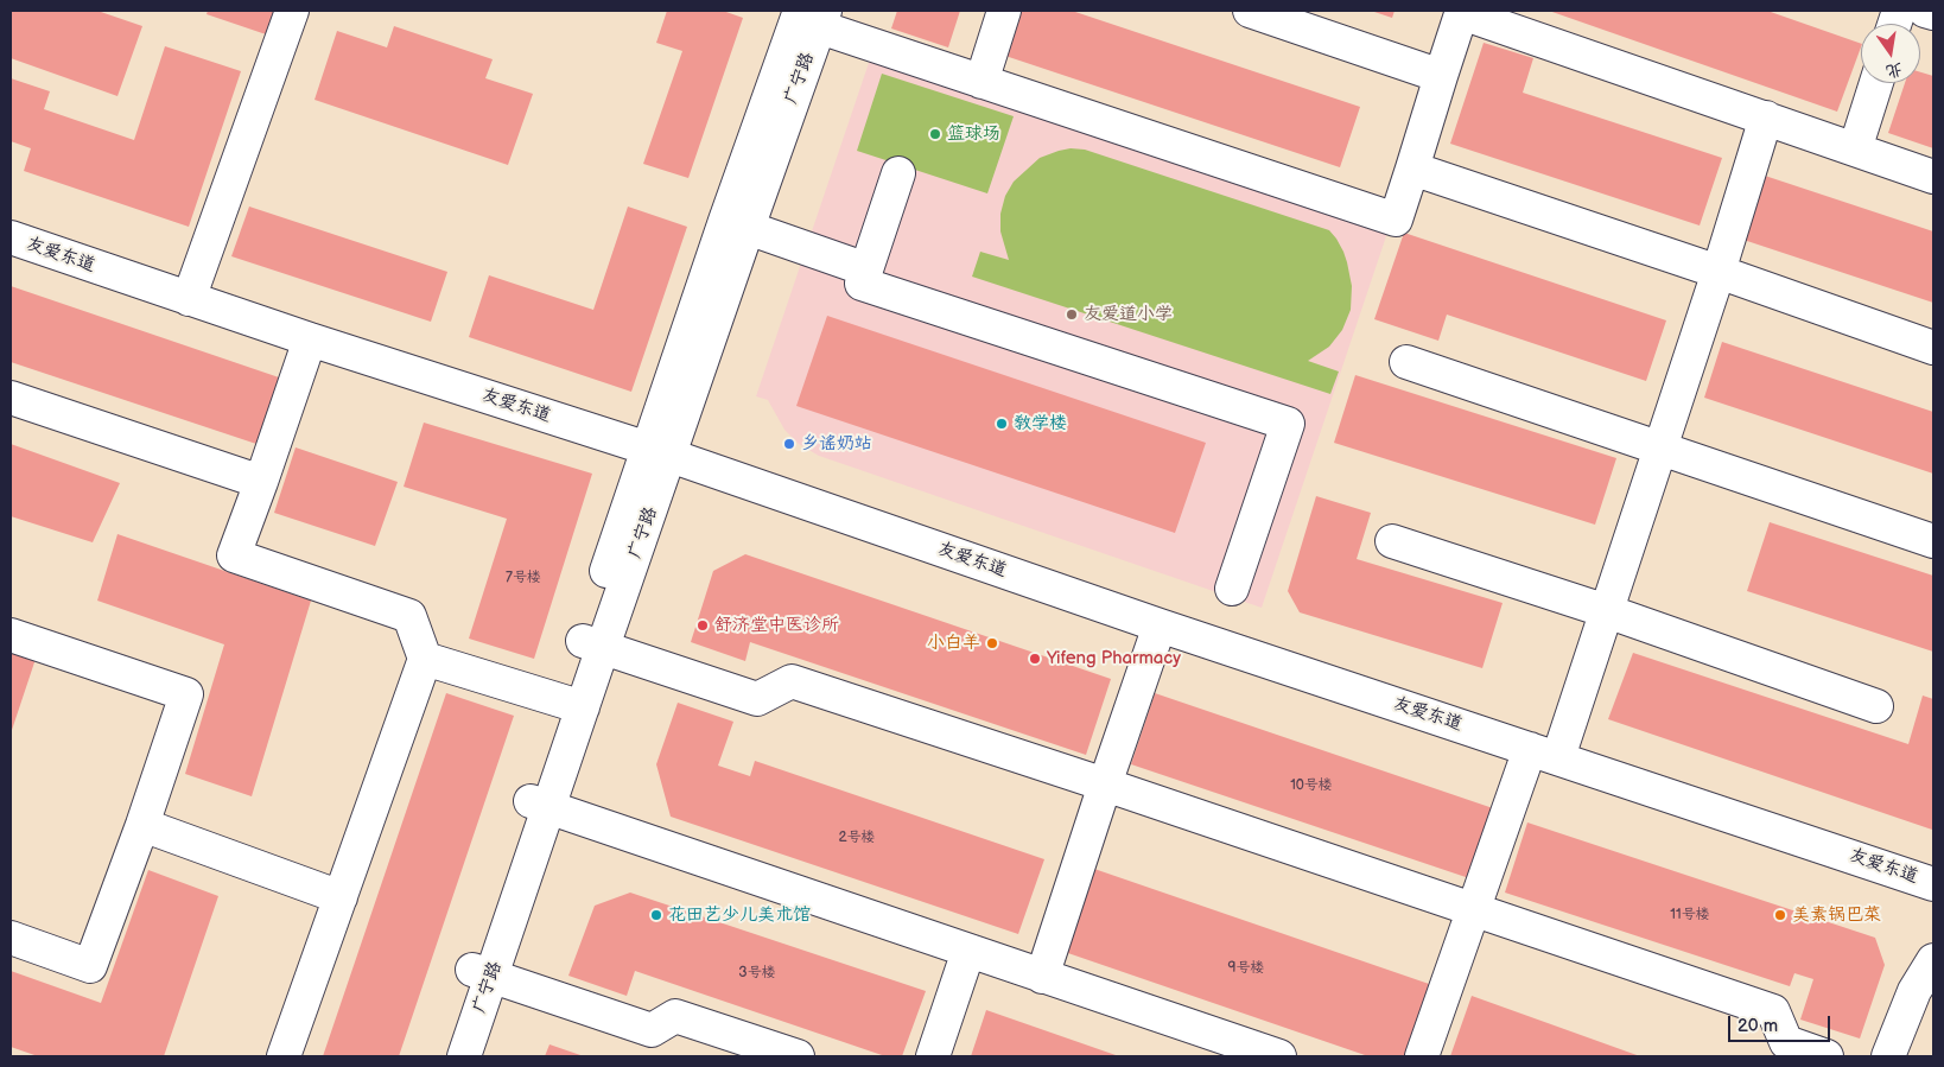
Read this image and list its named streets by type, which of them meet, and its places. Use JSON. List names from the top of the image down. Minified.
{"streets":{"street":["广宁路","友爱东道"]},"crossings":[["广宁路","友爱东道"]],"places":["篮球场","友爱道小学","教学楼","乡谣奶站","舒济堂中医诊所","小白羊","Yifeng Pharmacy","花田艺少儿美术馆","美素锅巴菜"],"house_numbers":["7号楼","10号楼","2号楼","11号楼","9号楼","3号楼"],"scale_bar":"20 m","north":"bottom"}
